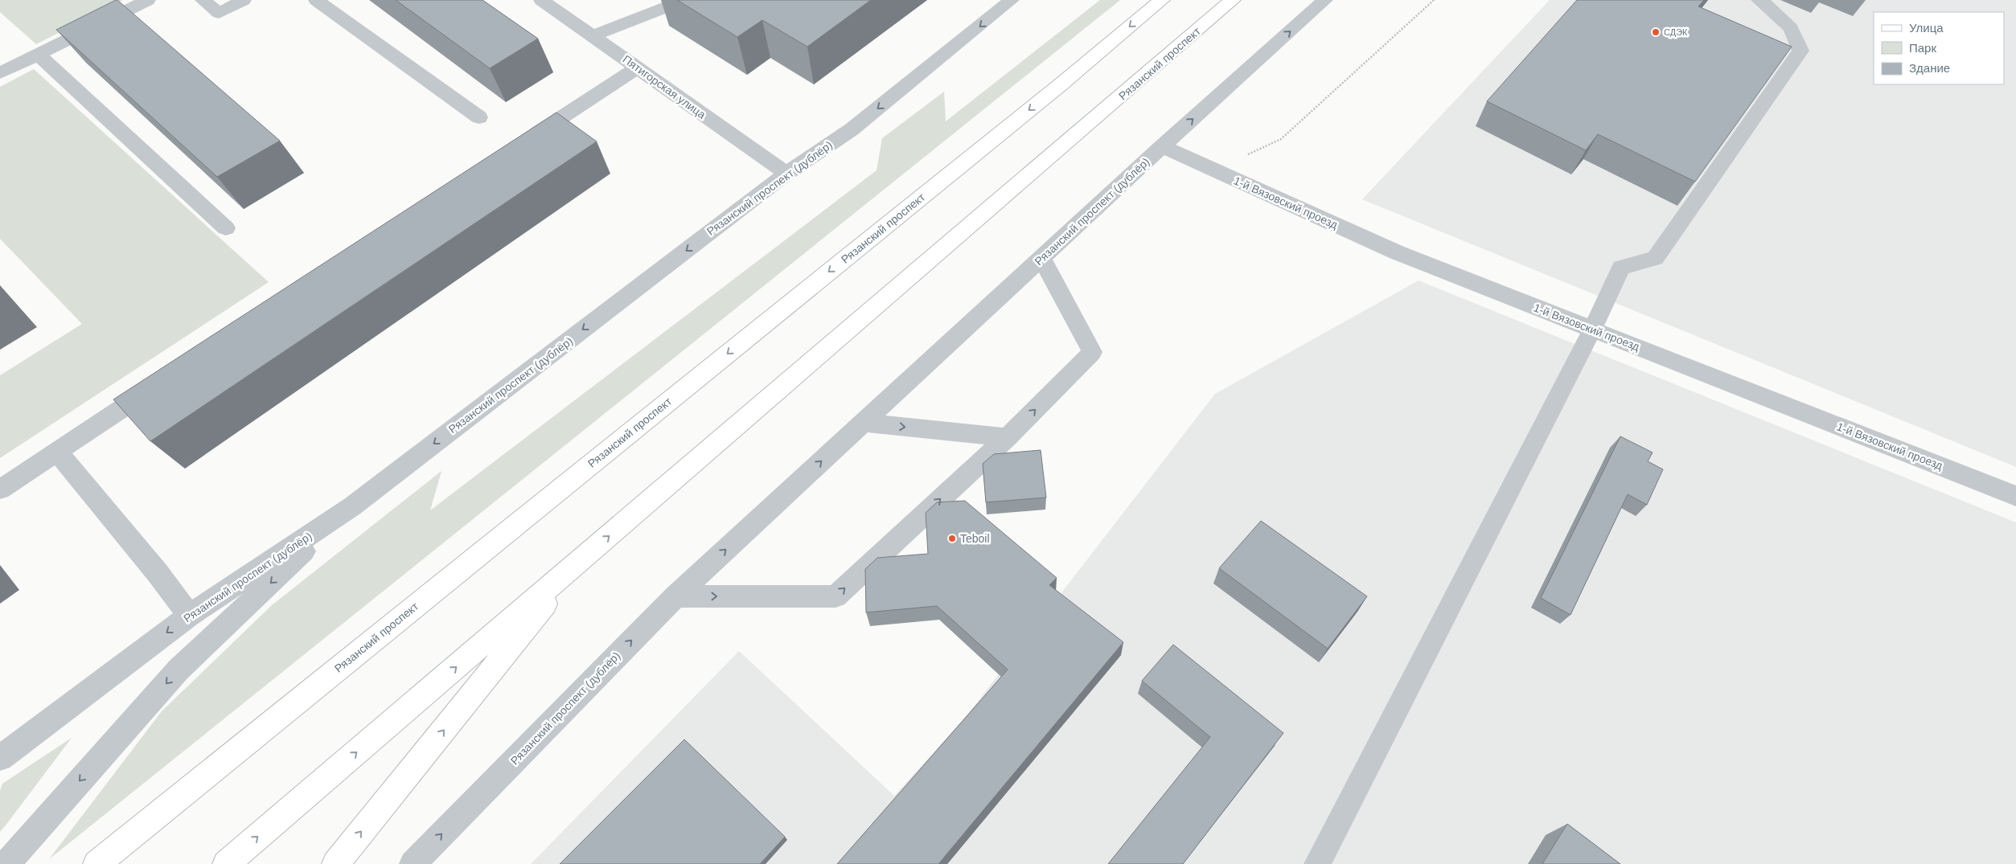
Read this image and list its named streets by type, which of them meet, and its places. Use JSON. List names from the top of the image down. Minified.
{"streets":{"main road":["Рязанский проспект"],"street":["Пятигорская улица","Рязанский проспект (дублёр)","1-й Вязовский проезд"]},"crossings":[["Пятигорская улица","Рязанский проспект (дублёр)"],["Рязанский проспект (дублёр)","1-й Вязовский проезд"]],"places":["СДЭК","Teboil"],"legend":["Улица","Парк","Здание"]}
